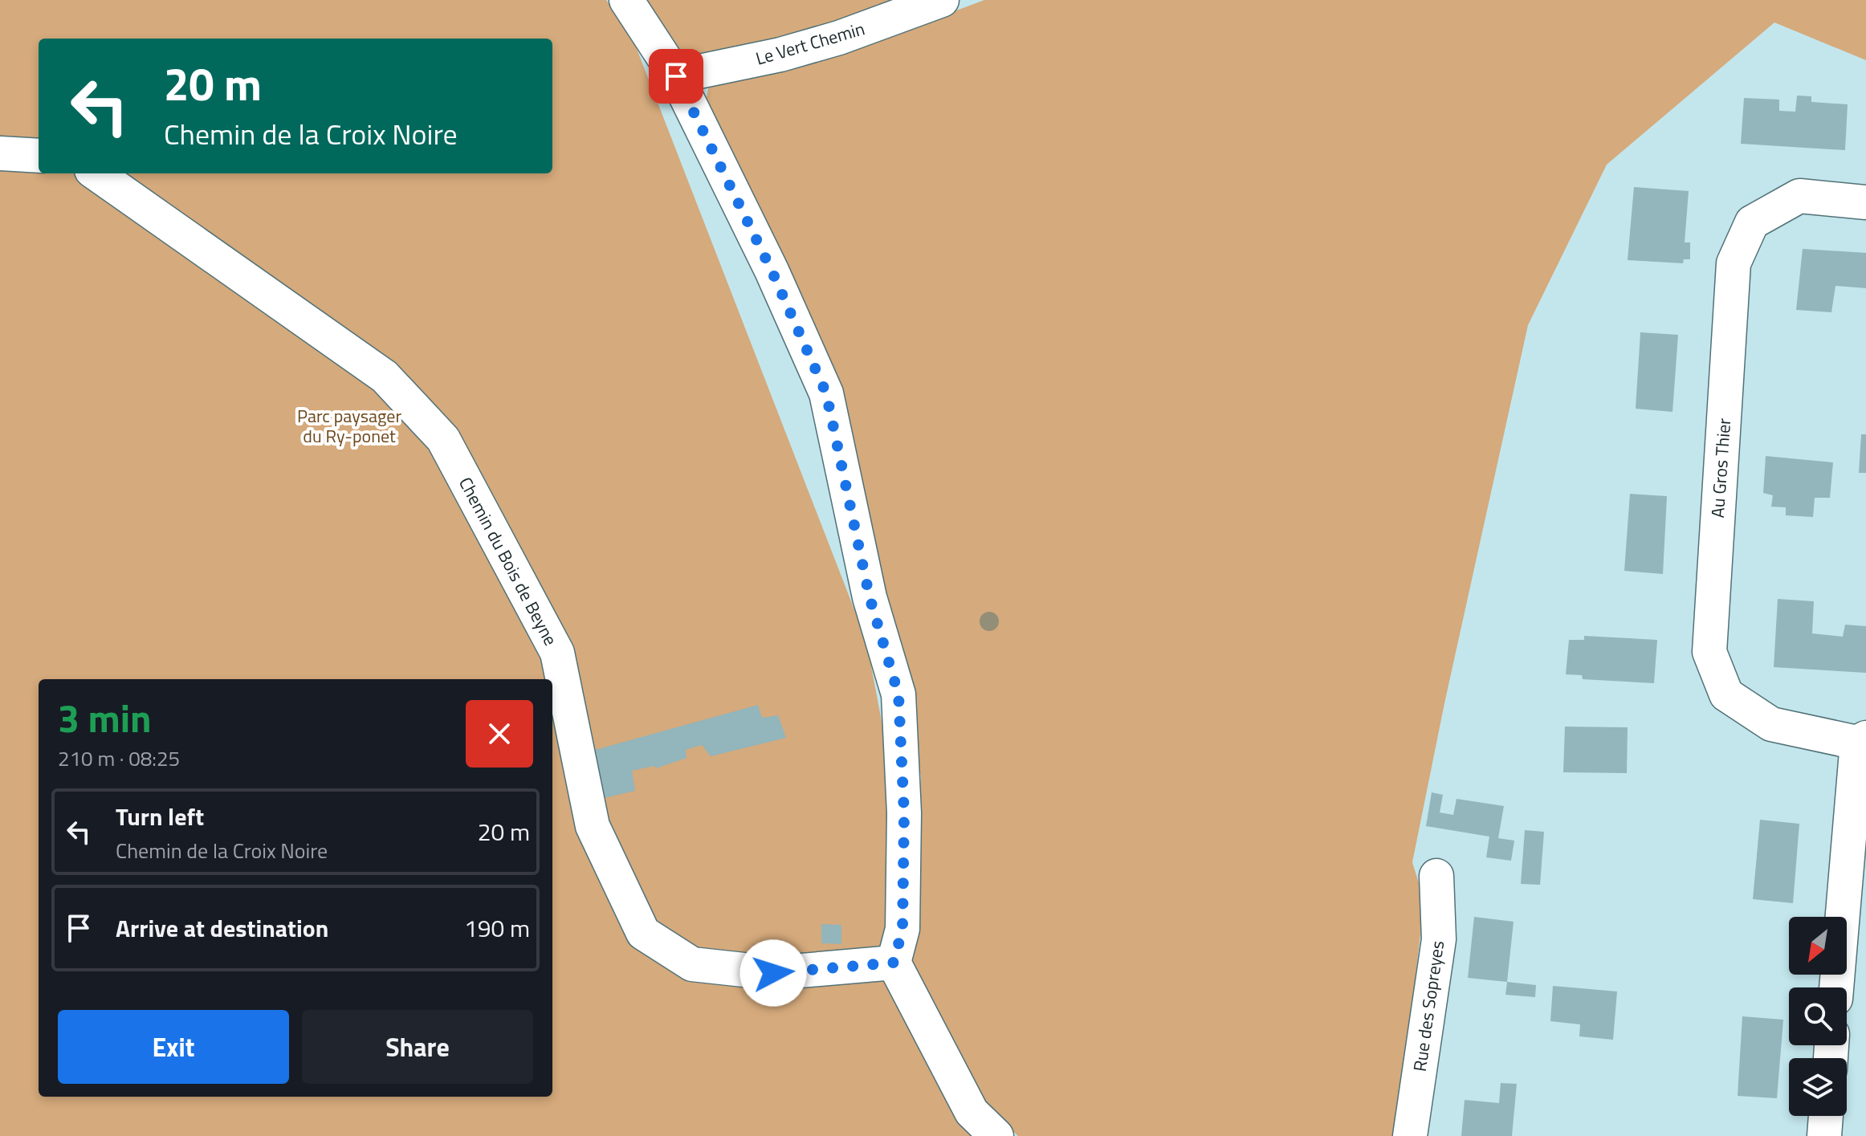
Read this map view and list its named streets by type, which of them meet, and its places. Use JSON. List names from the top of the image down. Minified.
{"streets":{"street":["Le Vert Chemin","Au Gros Thier","Chemin du Bois de Beyne","Rue des Sopreyes"]},"parks":["Parc paysager du Ry-ponet"],"north":"bottom left","page":{"turn":["20 m","Chemin de la Croix Noire"],"heading":["3 min","210 m · 08:25"],"list":[{"name":"Turn left","note":"Chemin de la Croix Noire","value":"20 m"},{"name":"Arrive at destination","value":"190 m"}],"buttons":["Exit","Share"]}}
